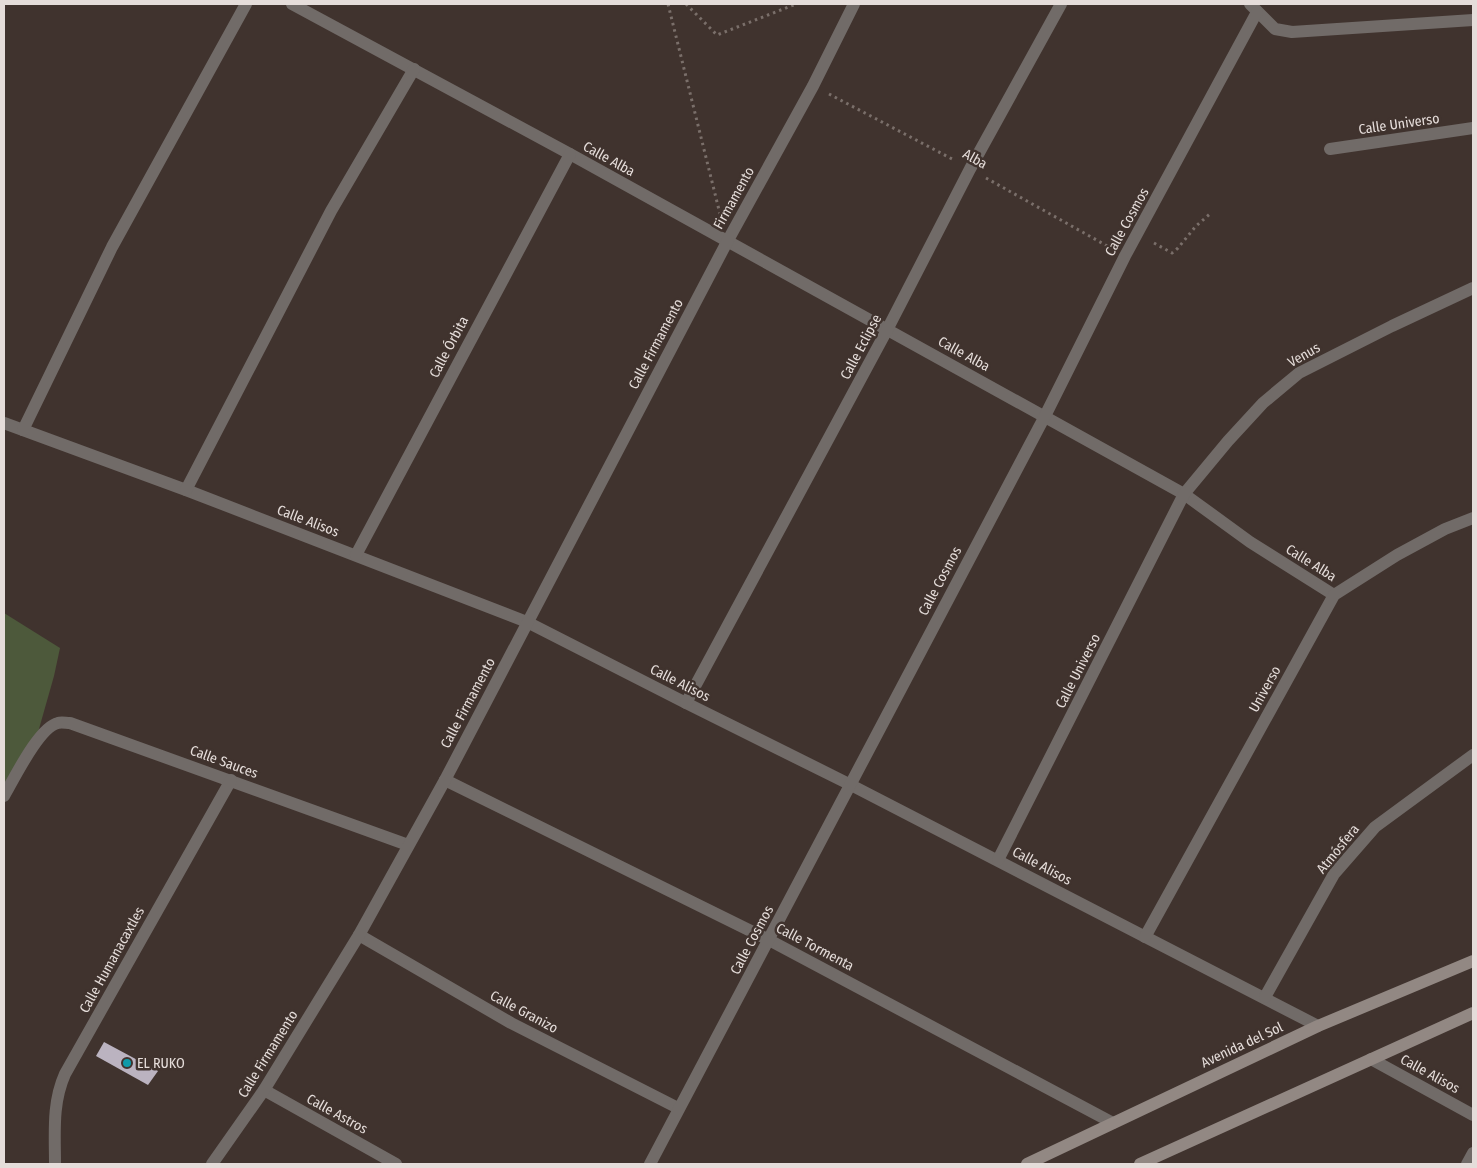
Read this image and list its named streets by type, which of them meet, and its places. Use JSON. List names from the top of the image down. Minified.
{"streets":{"street":["Calle Universo","Calle Alba","Firmamento","Calle Cosmos","Calle Firmamento","Calle Órbita","Calle Eclipse","Venus","Calle Alisos","Universo","Calle Sauces","Atmósfera","Calle Tormenta","Calle Humanacaxtles","Calle Granizo","Avenida del Sol","Calle Astros"],"path":["Alba"]},"crossings":[["Calle Universo","Calle Alba"],["Calle Universo","Venus"],["Calle Universo","Calle Alisos"],["Calle Alba","Firmamento"],["Calle Alba","Calle Cosmos"],["Calle Alba","Calle Firmamento"],["Calle Alba","Calle Órbita"],["Calle Alba","Calle Eclipse"],["Calle Alba","Venus"],["Calle Alba","Universo"],["Alba","Firmamento"],["Alba","Calle Cosmos"],["Alba","Calle Eclipse"],["Firmamento","Calle Firmamento"],["Calle Cosmos","Calle Alisos"],["Calle Cosmos","Calle Tormenta"],["Calle Cosmos","Calle Granizo"],["Calle Firmamento","Calle Alisos"],["Calle Firmamento","Calle Sauces"],["Calle Firmamento","Calle Tormenta"],["Calle Firmamento","Calle Granizo"],["Calle Firmamento","Calle Astros"],["Calle Órbita","Calle Alisos"],["Calle Eclipse","Calle Alisos"],["Calle Alisos","Universo"],["Calle Alisos","Atmósfera"],["Calle Alisos","Avenida del Sol"],["Calle Sauces","Calle Humanacaxtles"],["Calle Tormenta","Avenida del Sol"]],"places":["EL RUKO"]}
